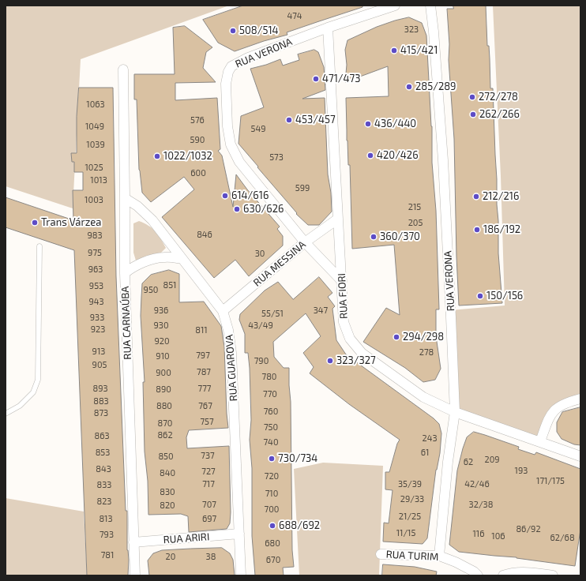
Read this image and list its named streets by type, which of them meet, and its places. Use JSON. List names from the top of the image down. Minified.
{"streets":{"street":["RUA VERONA","RUA MESSINA","RUA FIORI","RUA CARNAÚBA","RUA GUAROVA","RUA ARIRI","RUA TURIM"]},"crossings":[["RUA VERONA","RUA MESSINA"],["RUA VERONA","RUA FIORI"],["RUA VERONA","RUA TURIM"],["RUA MESSINA","RUA FIORI"],["RUA MESSINA","RUA GUAROVA"],["RUA CARNAÚBA","RUA GUAROVA"],["RUA CARNAÚBA","RUA ARIRI"],["RUA GUAROVA","RUA ARIRI"]],"places":["508/514","415/421","471/473","285/289","272/278","262/266","453/457","436/440","420/426","1022/1032","614/616","212/216","630/626","Trans Várzea","186/192","360/370","150/156","294/298","323/327","730/734","688/692"],"house_numbers":["474","323","1063","576","1049","549","590","1039","573","1025","600","1013","599","1003","215","205","846","983","975","30","963","851","953","950","943","936","347","55/51","933","930","43/49","923","811","920","913","278","797","910","790","905","787","900","780","893","777","890","770","883","880","767","760","873","757","870","750","862","863","243","740","853","61","737","850","209","62","843","193","727","840","720","171/175","717","35/39","42/46","833","830","710","29/33","823","707","32/38","820","700","21/25","813","697","86/92","11/15","116","793","106","62/68","680","781","20","38","670"]}
